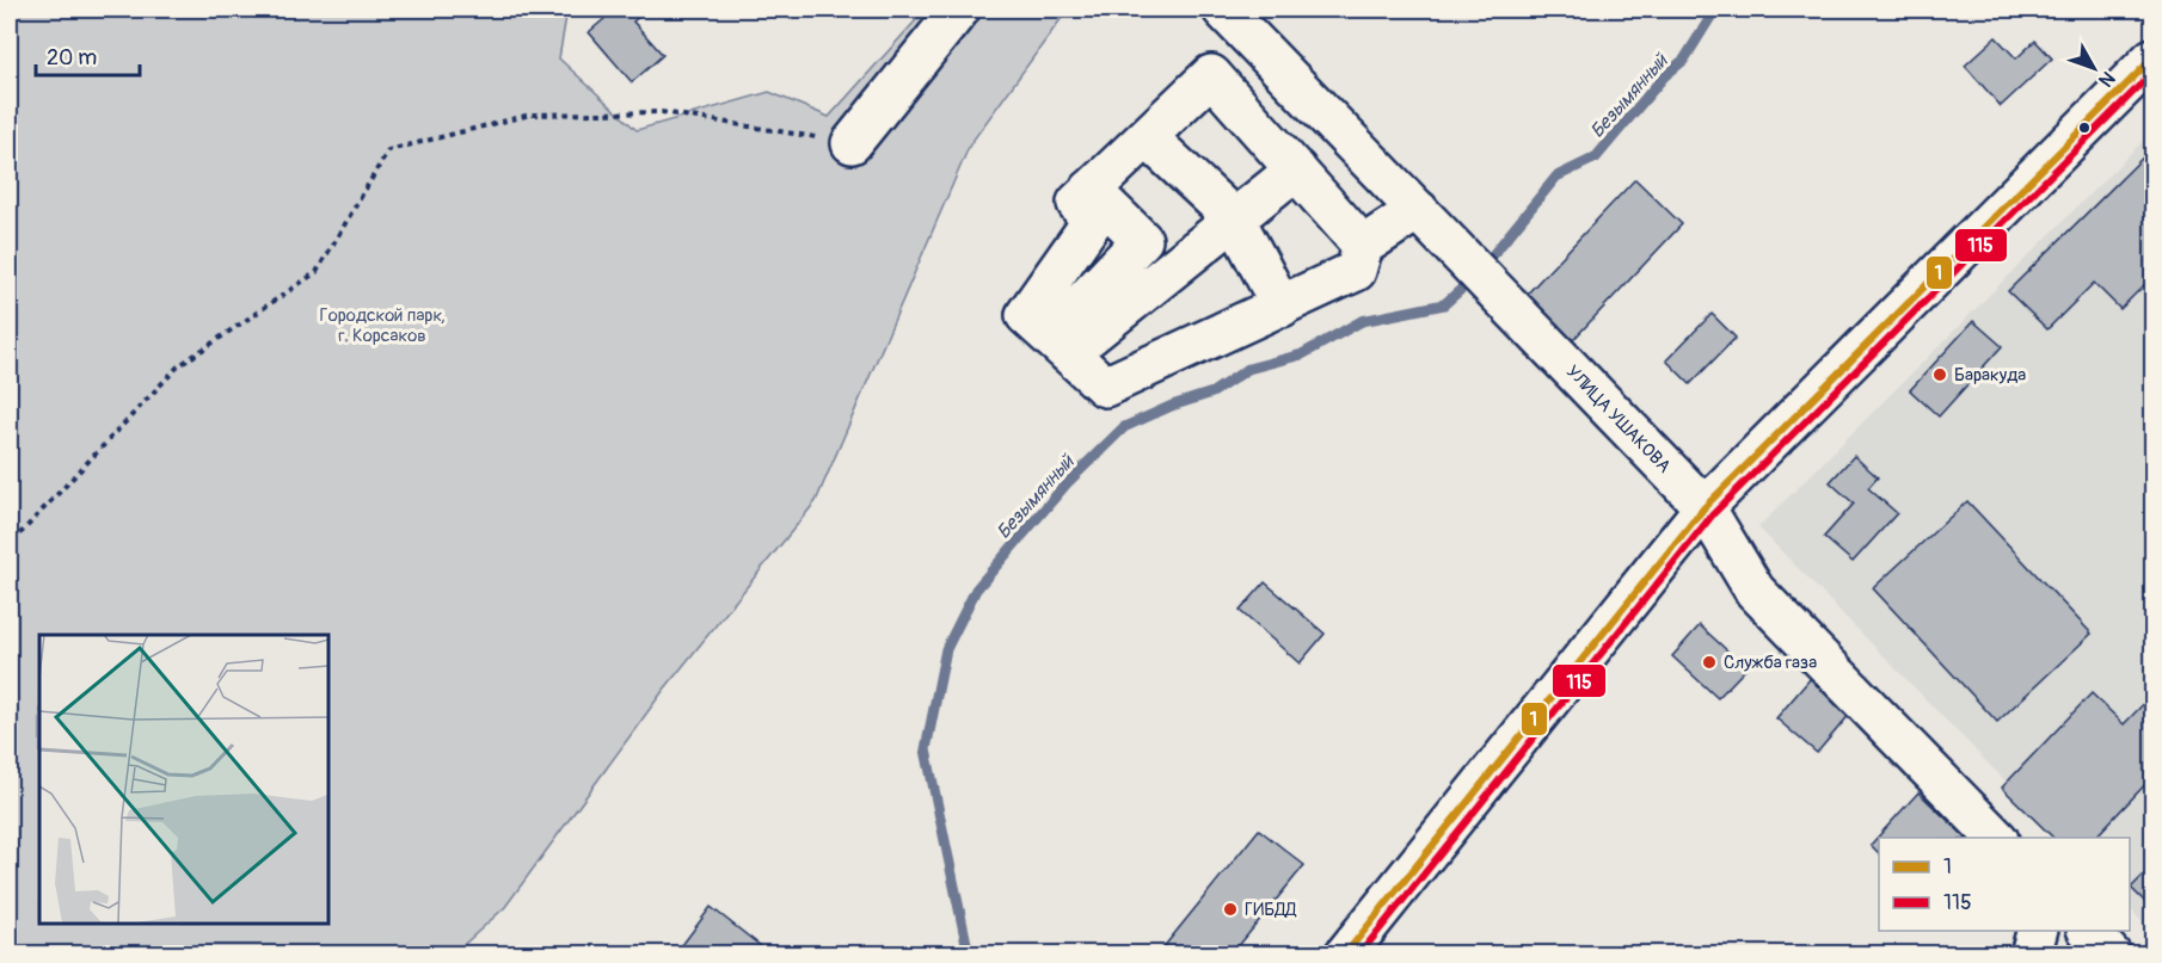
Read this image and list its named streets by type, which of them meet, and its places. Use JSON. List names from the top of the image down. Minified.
{"streets":{"street":["УЛИЦА УШАКОВА"]},"water":["Безымянный"],"parks":["Городской парк, г. Корсаков"],"places":["Баракуда","Служба газа","ГИБДД"],"lines":["transit line 1","transit line 115"],"legend":["1","115"],"scale_bar":"20 m","north":"bottom right"}
